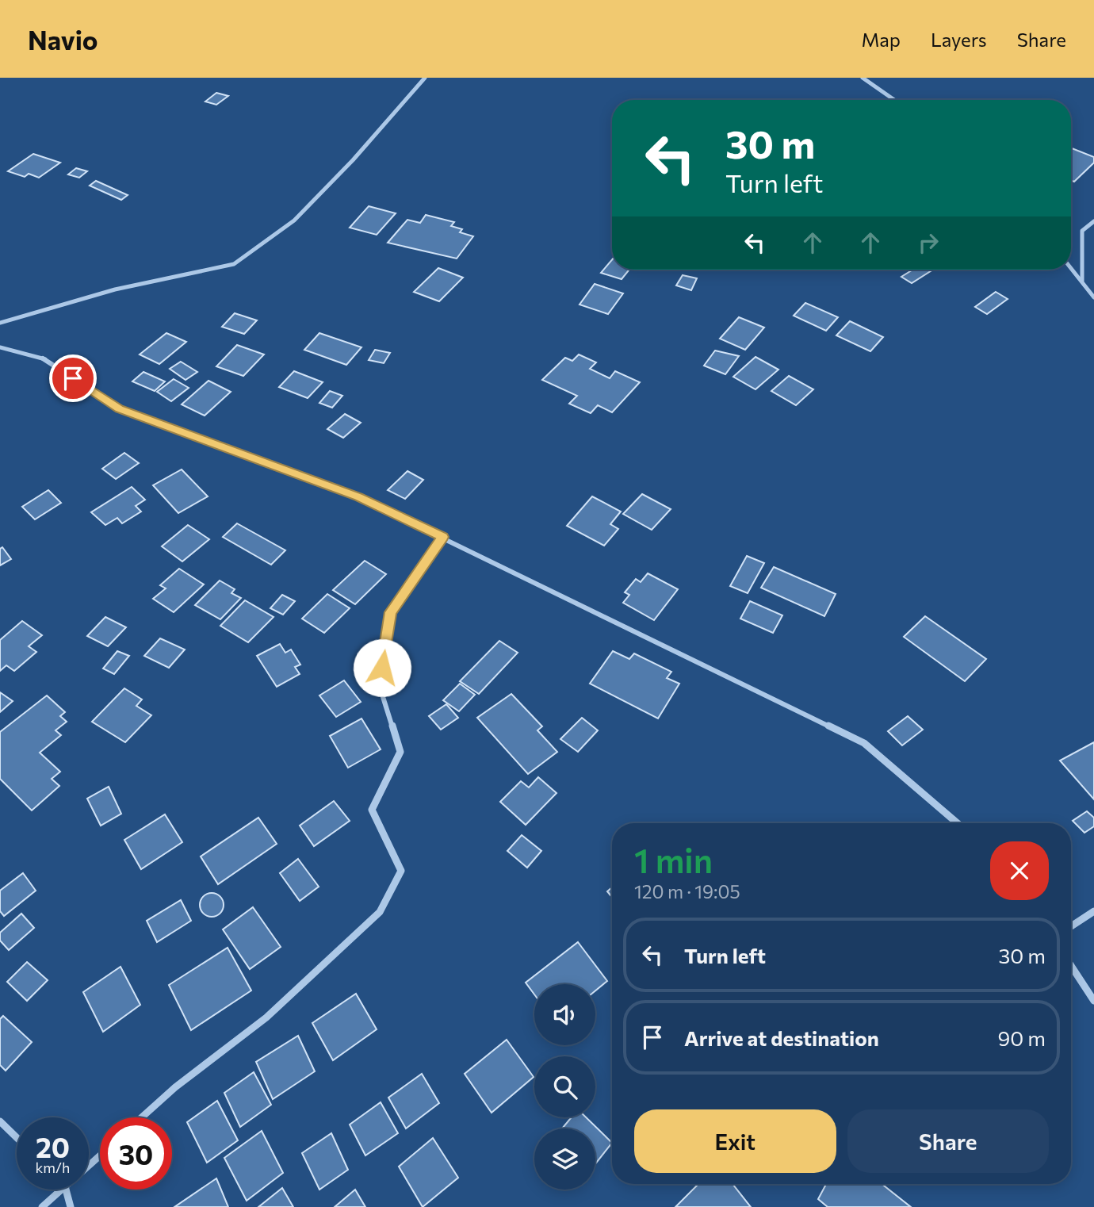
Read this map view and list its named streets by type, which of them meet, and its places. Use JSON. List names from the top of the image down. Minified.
{"page":{"header":"Navio","nav":["Map","Layers","Share"],"turn":["30 m","Turn left"],"heading":["1 min","120 m · 19:05"],"list":[{"name":"Turn left","value":"30 m"},{"name":"Arrive at destination","value":"90 m"}],"buttons":["Exit","Share"],"speed":"20 km/h","limit":"30"}}
